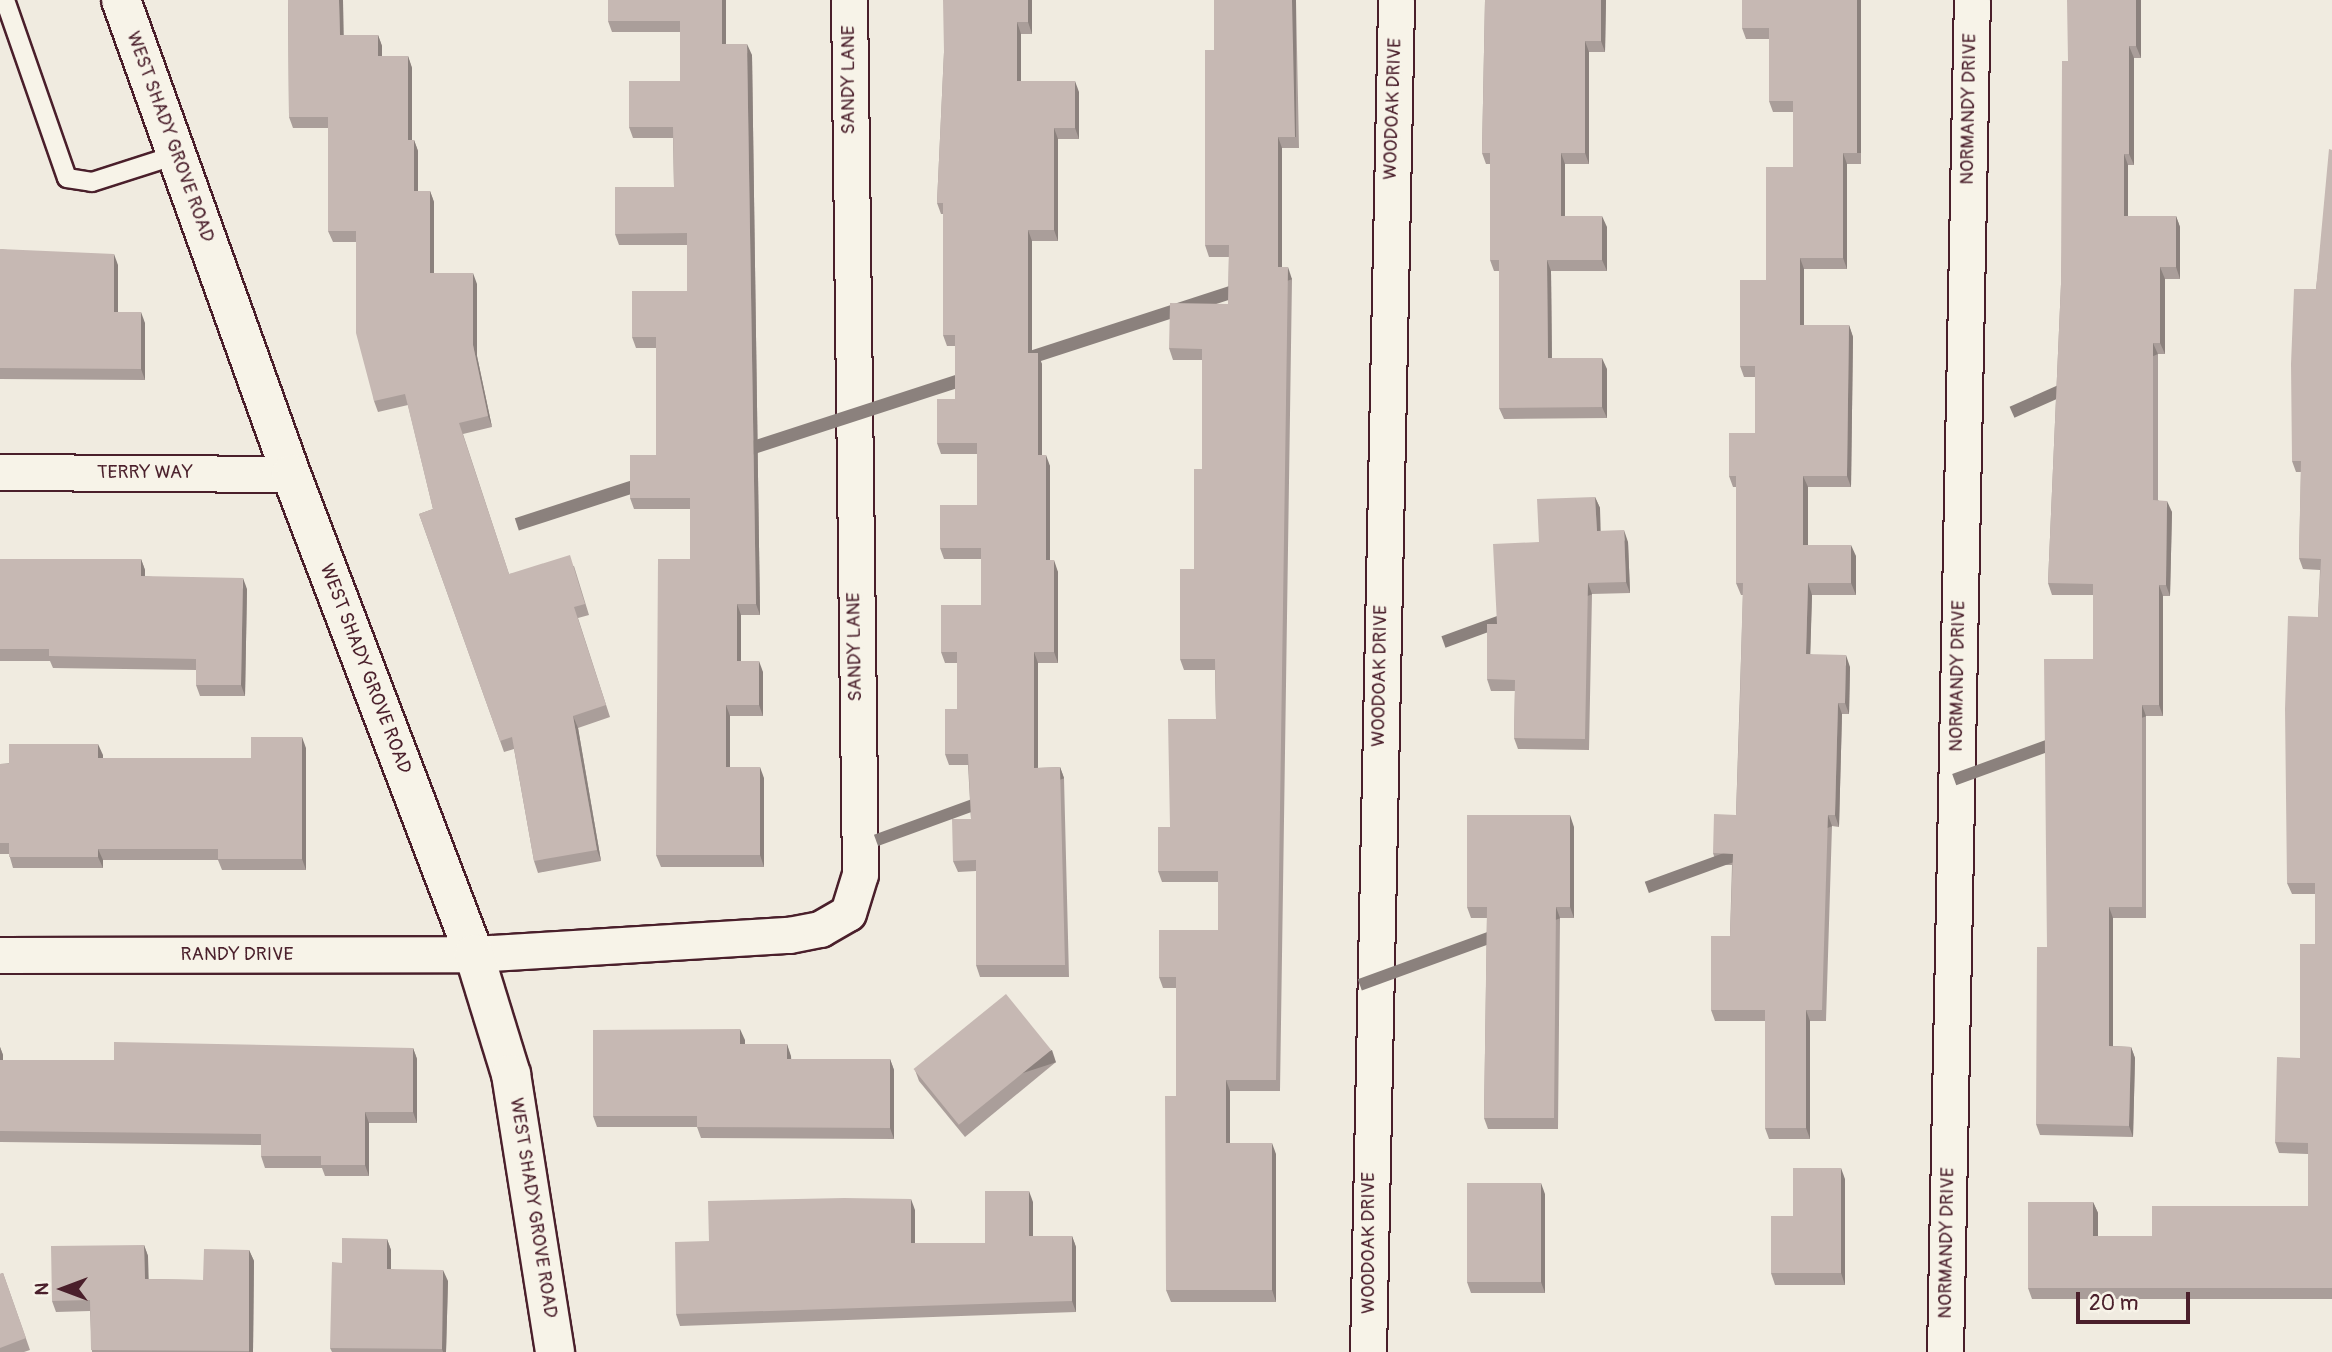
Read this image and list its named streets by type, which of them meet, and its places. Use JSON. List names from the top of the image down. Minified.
{"streets":{"main road":["WEST SHADY GROVE ROAD"],"street":["SANDY LANE","WOODOAK DRIVE","NORMANDY DRIVE","TERRY WAY","RANDY DRIVE"]},"crossings":[["SANDY LANE","WEST SHADY GROVE ROAD"],["SANDY LANE","RANDY DRIVE"],["WEST SHADY GROVE ROAD","TERRY WAY"],["WEST SHADY GROVE ROAD","RANDY DRIVE"]],"scale_bar":"20 m","north":"left"}
